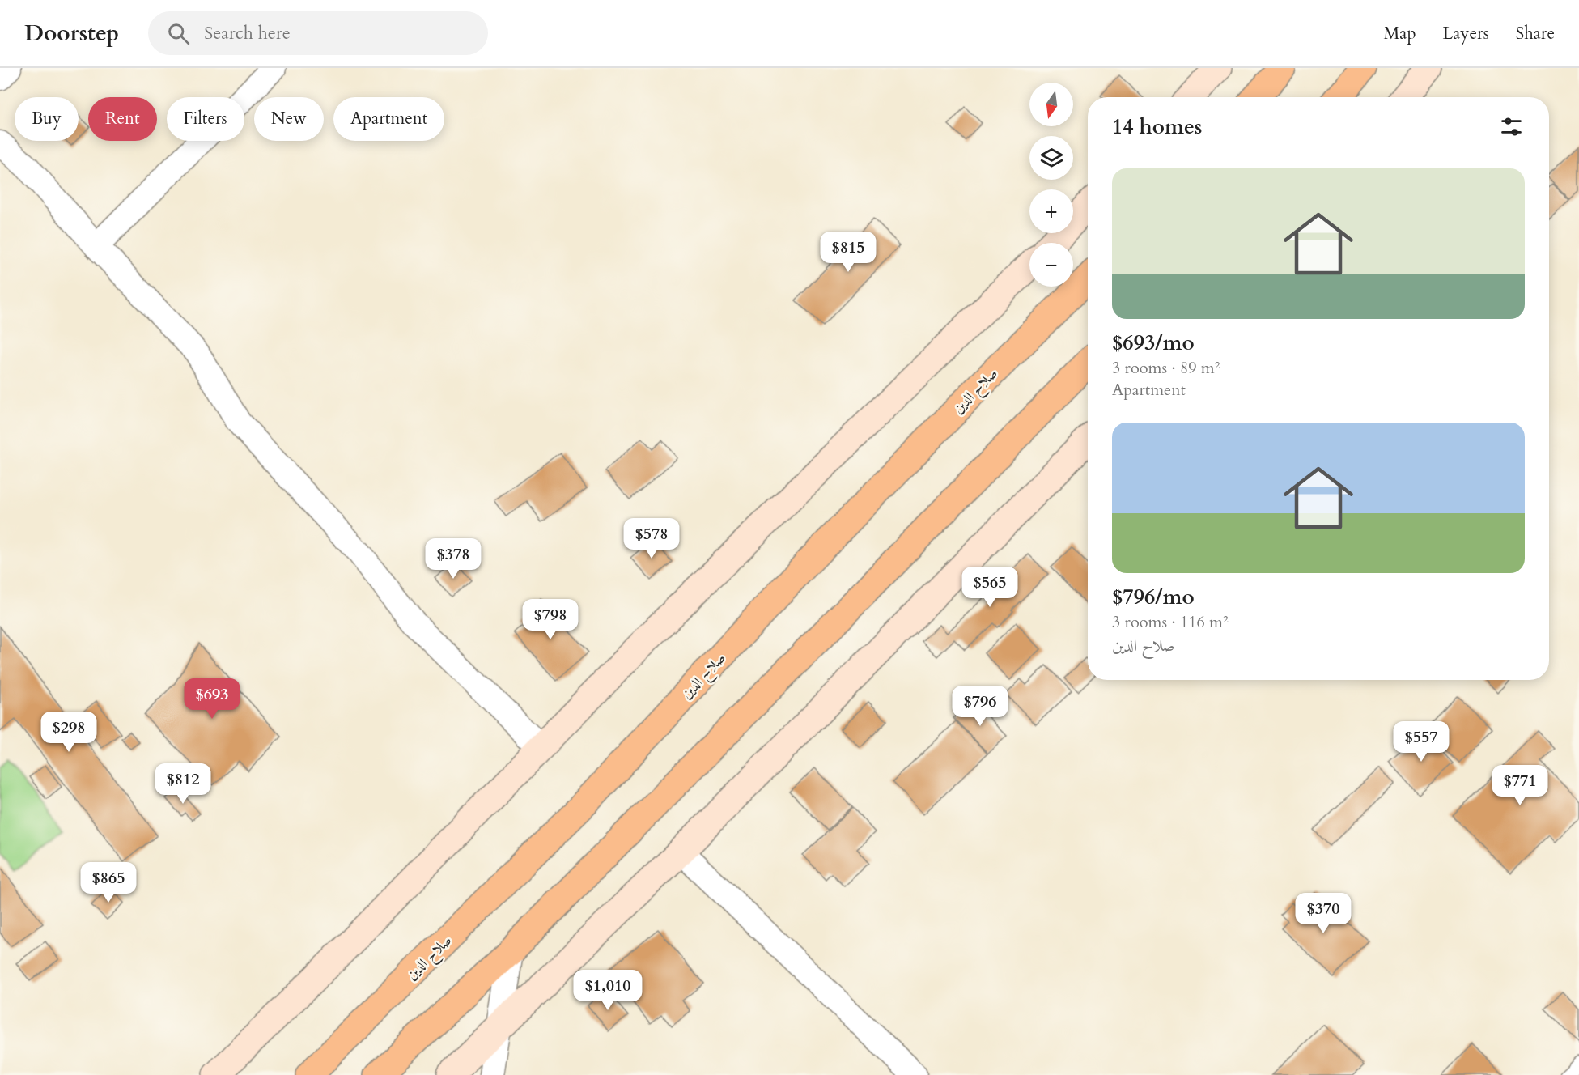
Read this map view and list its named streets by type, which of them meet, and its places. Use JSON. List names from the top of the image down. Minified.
{"streets":{"highway":["صلاح الدين"]},"north":"bottom","page":{"header":"Doorstep","search":"Search here","nav":["Map","Layers","Share"],"map_buttons":["+","−"],"chip":["Buy","Rent","Filters","New","Apartment"],"heading":"14 homes","list":[{"name":"$693/mo","note":"3 rooms · 89 m² · Apartment"},{"name":"$796/mo","note":"3 rooms · 116 m² · صلاح الدين"}],"price":["$815","$578","$378","$565","$798","$693","$796","$298","$557","$812","$771","$865","$370","$1,010"]}}
